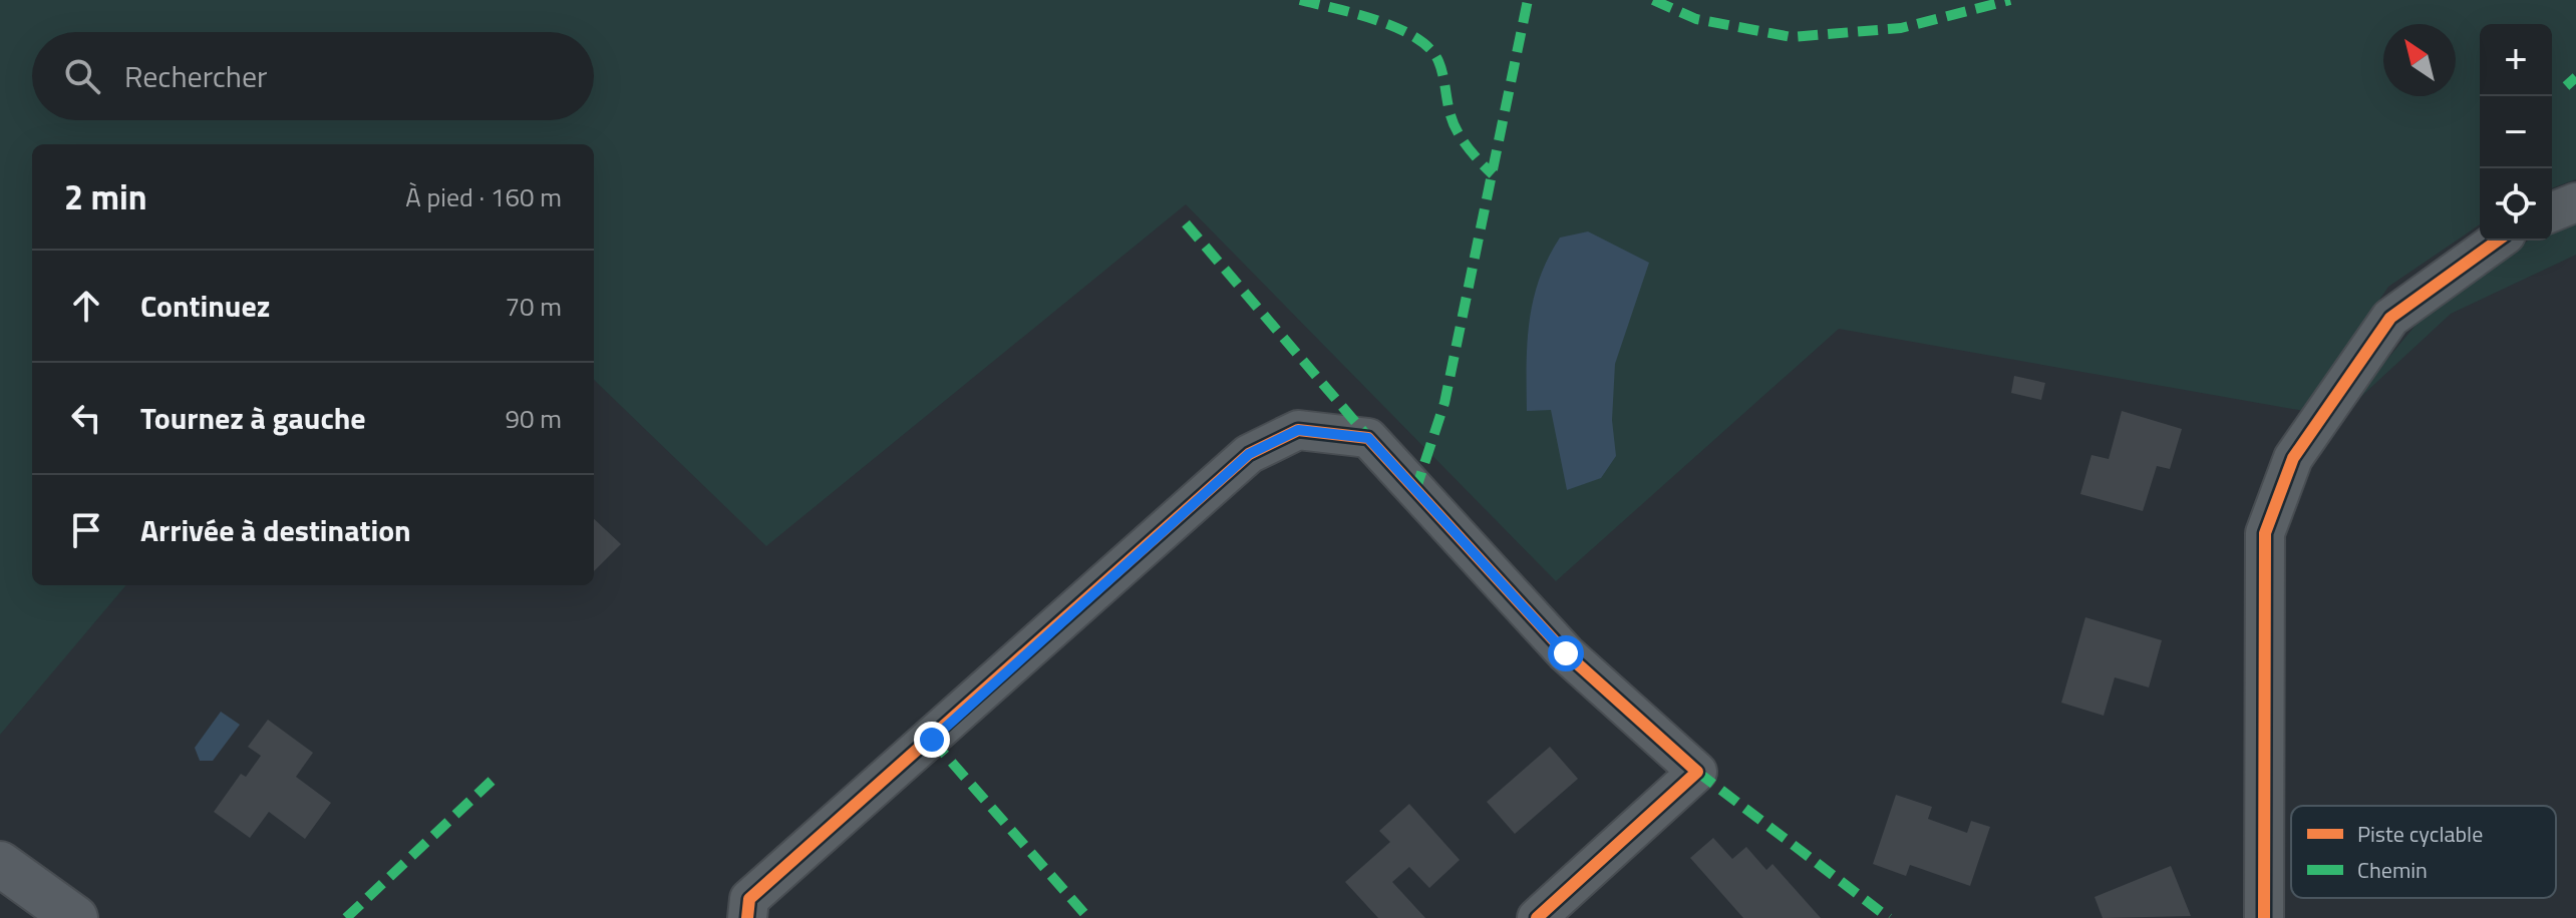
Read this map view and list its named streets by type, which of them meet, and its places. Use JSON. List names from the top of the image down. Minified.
{"legend":["Piste cyclable","Chemin"],"north":"top left","page":{"map_buttons":["+","−"],"search":"Rechercher","heading":["2 min","À pied · 160 m"],"list":[["Continuez","70 m"],["Tournez à gauche","90 m"],"Arrivée à destination"]}}
